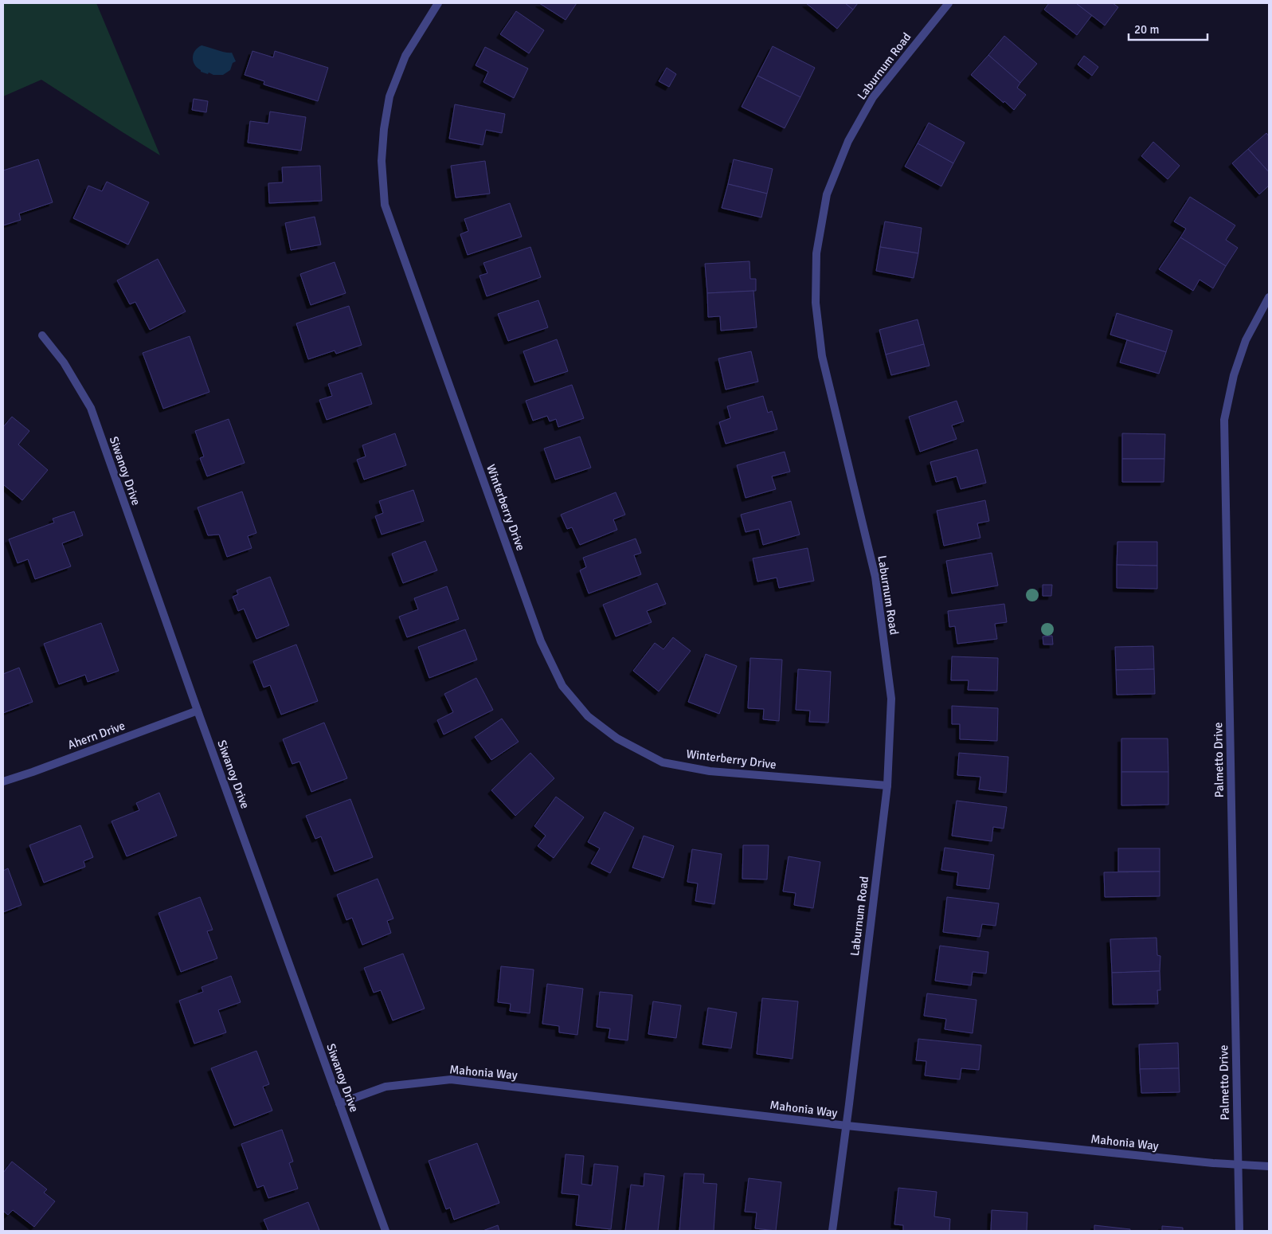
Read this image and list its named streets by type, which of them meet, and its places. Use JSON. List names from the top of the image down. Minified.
{"streets":{"street":["Laburnum Road","Siwanoy Drive","Winterberry Drive","Ahern Drive","Palmetto Drive","Mahonia Way"]},"crossings":[["Laburnum Road","Winterberry Drive"],["Laburnum Road","Mahonia Way"],["Siwanoy Drive","Ahern Drive"],["Siwanoy Drive","Mahonia Way"],["Palmetto Drive","Mahonia Way"]],"scale_bar":"20 m"}
